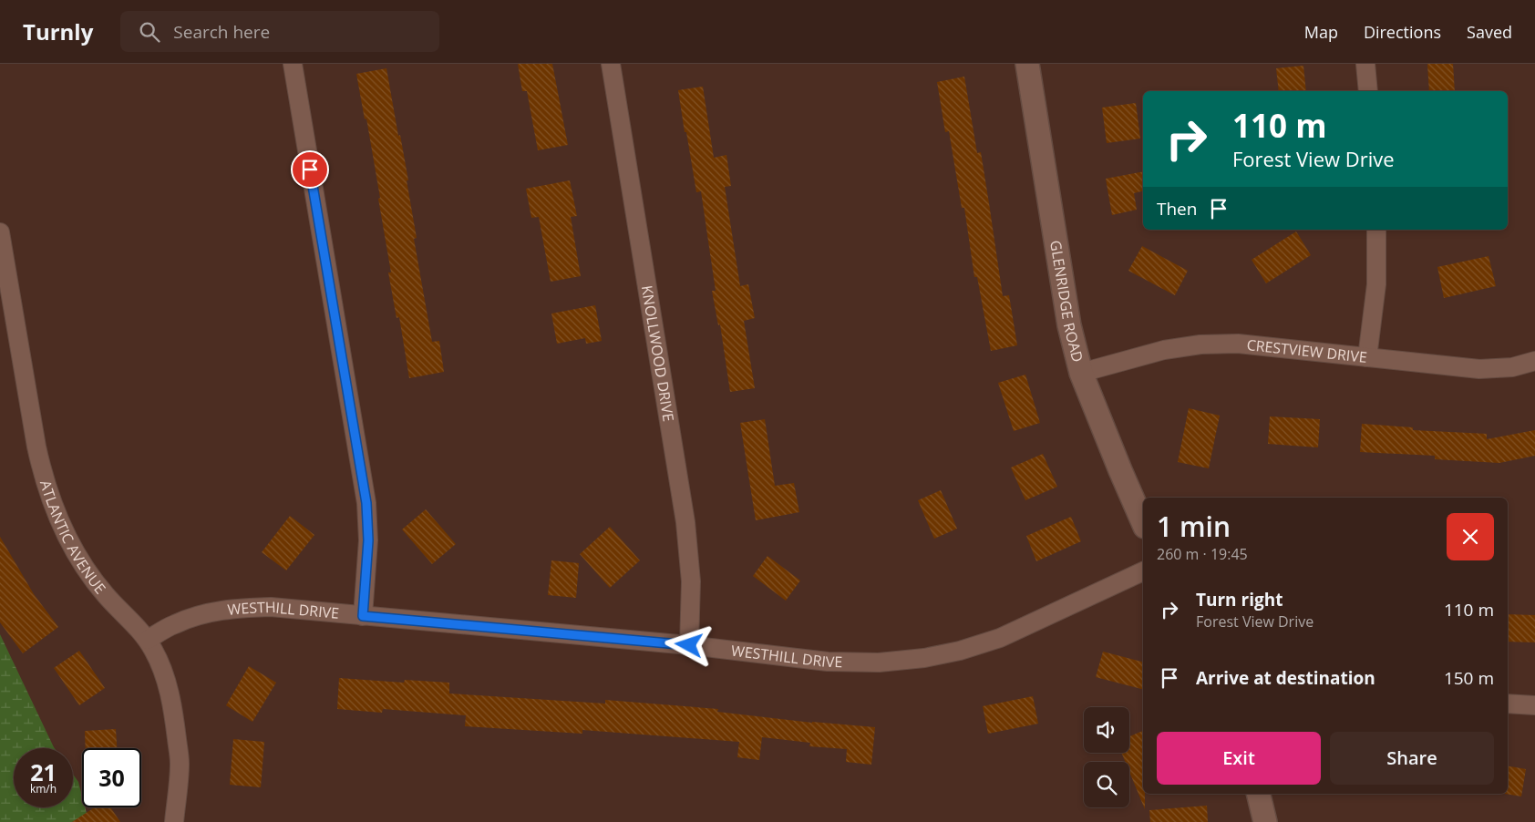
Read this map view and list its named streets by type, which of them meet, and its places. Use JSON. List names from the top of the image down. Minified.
{"streets":{"street":["GLENRIDGE ROAD","CRESTVIEW DRIVE","KNOLLWOOD DRIVE","ATLANTIC AVENUE","WESTHILL DRIVE"]},"crossings":[["GLENRIDGE ROAD","CRESTVIEW DRIVE"],["KNOLLWOOD DRIVE","WESTHILL DRIVE"],["ATLANTIC AVENUE","WESTHILL DRIVE"]],"page":{"header":"Turnly","search":"Search here","nav":["Map","Directions","Saved"],"turn":["110 m","Forest View Drive"],"then":"Then","heading":["1 min","260 m · 19:45"],"list":[{"name":"Turn right","note":"Forest View Drive","value":"110 m"},{"name":"Arrive at destination","value":"150 m"}],"buttons":["Exit","Share"],"speed":"21 km/h","limit":"30"}}
